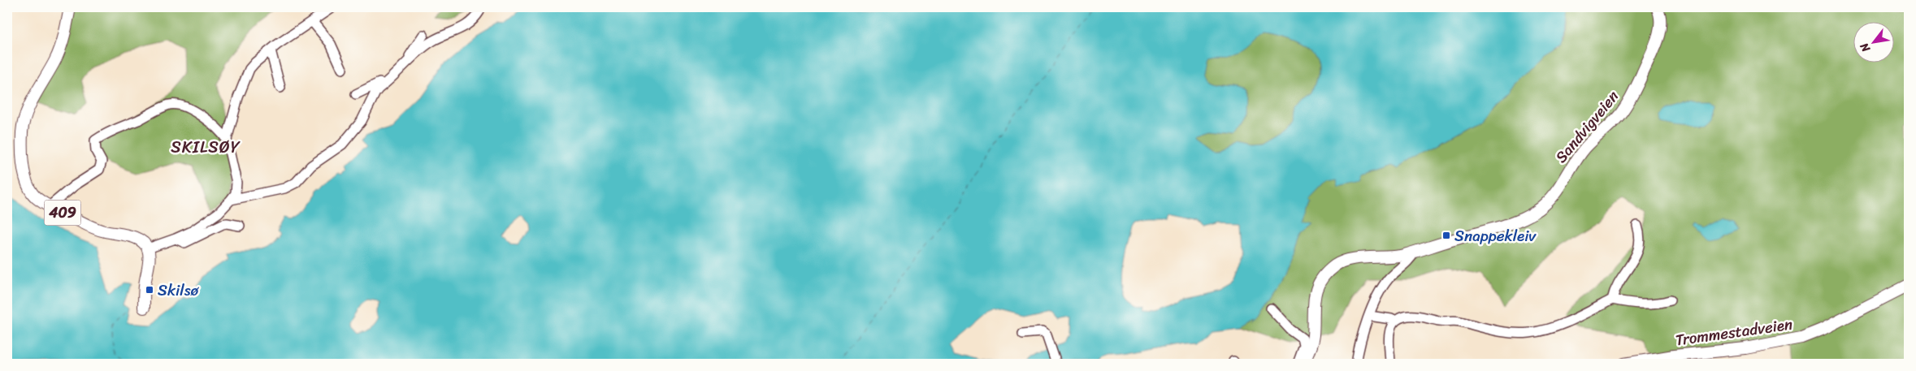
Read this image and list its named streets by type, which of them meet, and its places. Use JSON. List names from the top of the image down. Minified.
{"streets":{"main road":["Sandvigveien","409","Trommestadveien"]},"districts":["SKILSØY"],"places":{"transit":["Snappekleiv","Skilsø"]},"north":"bottom left"}
